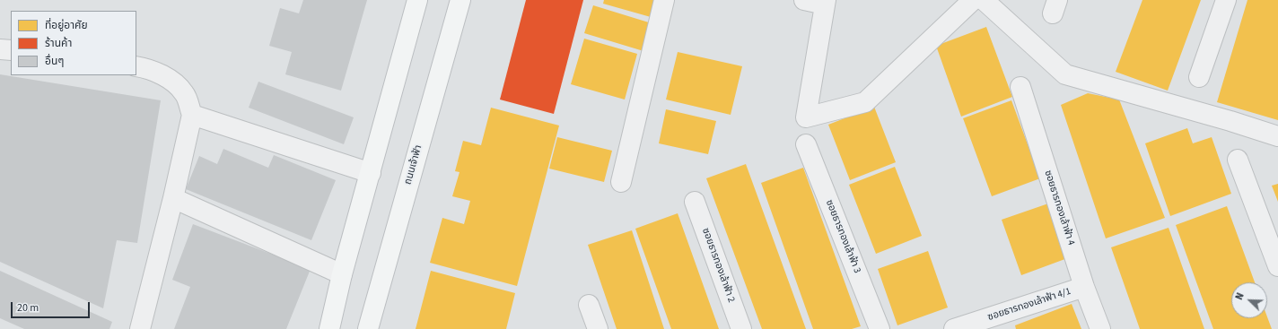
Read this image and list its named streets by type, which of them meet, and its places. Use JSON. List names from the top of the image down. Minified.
{"streets":{"main road":["ถนนเจ้าฟ้า"],"street":["ซอยธารทองเล้าฟ้า 4","ซอยธารทองเล้าฟ้า 3","ซอยธารทองเล้าฟ้า 2","ซอยธารทองเล้าฟ้า 4/1"]},"crossings":[["ซอยธารทองเล้าฟ้า 4","ซอยธารทองเล้าฟ้า 4/1"]],"legend":["ที่อยู่อาศัย","ร้านค้า","อื่นๆ"],"scale_bar":"20 m","north":"top left"}
